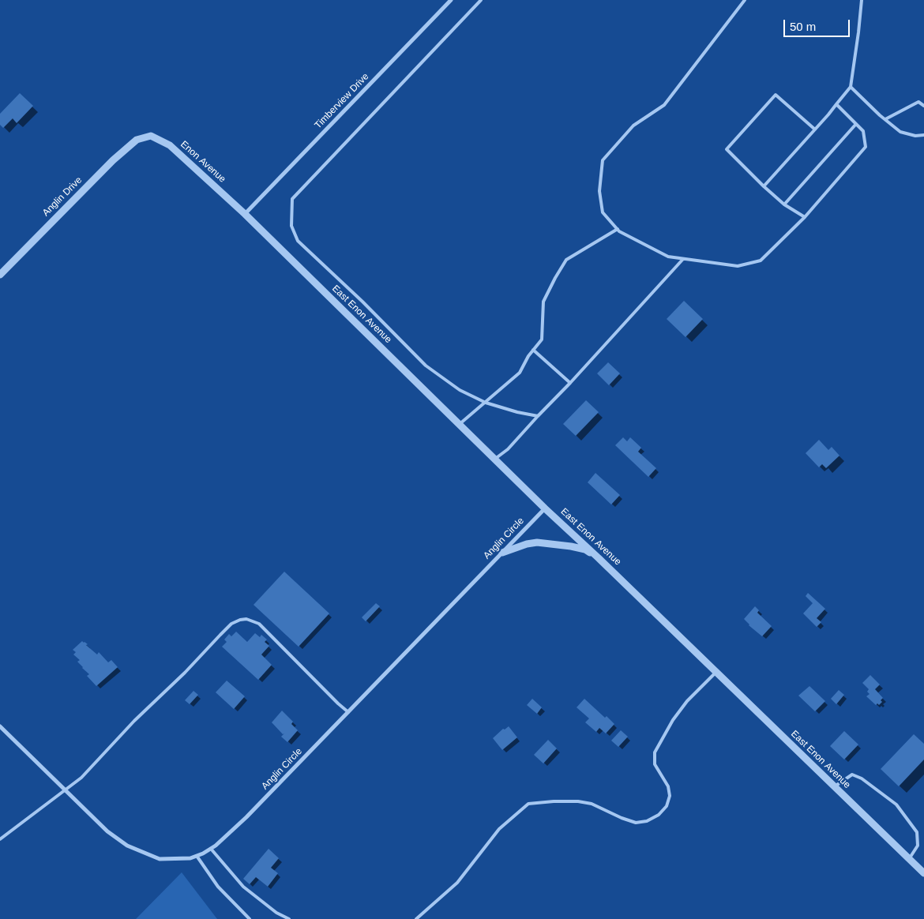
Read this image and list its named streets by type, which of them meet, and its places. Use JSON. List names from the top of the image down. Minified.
{"streets":{"street":["Timberview Drive","Enon Avenue","Anglin Drive","East Enon Avenue","Anglin Circle"]},"crossings":[["Timberview Drive","Enon Avenue"],["Timberview Drive","East Enon Avenue"],["Enon Avenue","Anglin Drive"],["Enon Avenue","East Enon Avenue"],["East Enon Avenue","Anglin Circle"]],"scale_bar":"50 m"}
